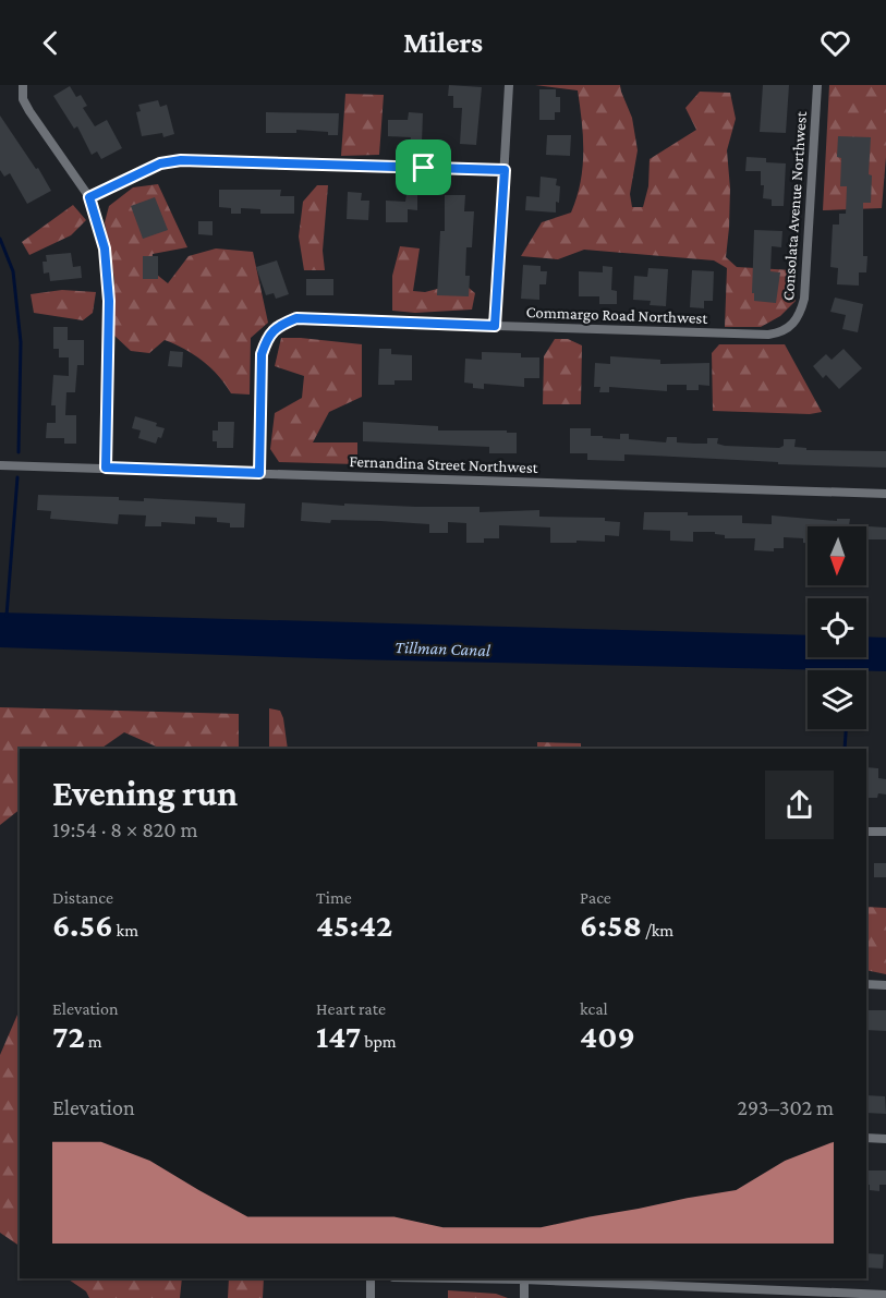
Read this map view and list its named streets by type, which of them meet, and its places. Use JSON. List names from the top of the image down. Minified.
{"streets":{"street":["Consolata Avenue Northwest","Commargo Road Northwest","Fernandina Street Northwest"]},"crossings":[["Consolata Avenue Northwest","Commargo Road Northwest"],["Commargo Road Northwest","Fernandina Street Northwest"]],"water":["Tillman Canal"],"north":"bottom","page":{"header":"Milers","heading":["Evening run","19:54 · 8 × 820 m"],"stats":[["Distance","6.56 km"],["Time","45:42"],["Pace","6:58 /km"],["Elevation","72 m"],["Heart rate","147 bpm"],["kcal","409"]],"chart":["Elevation","293–302 m"]}}
